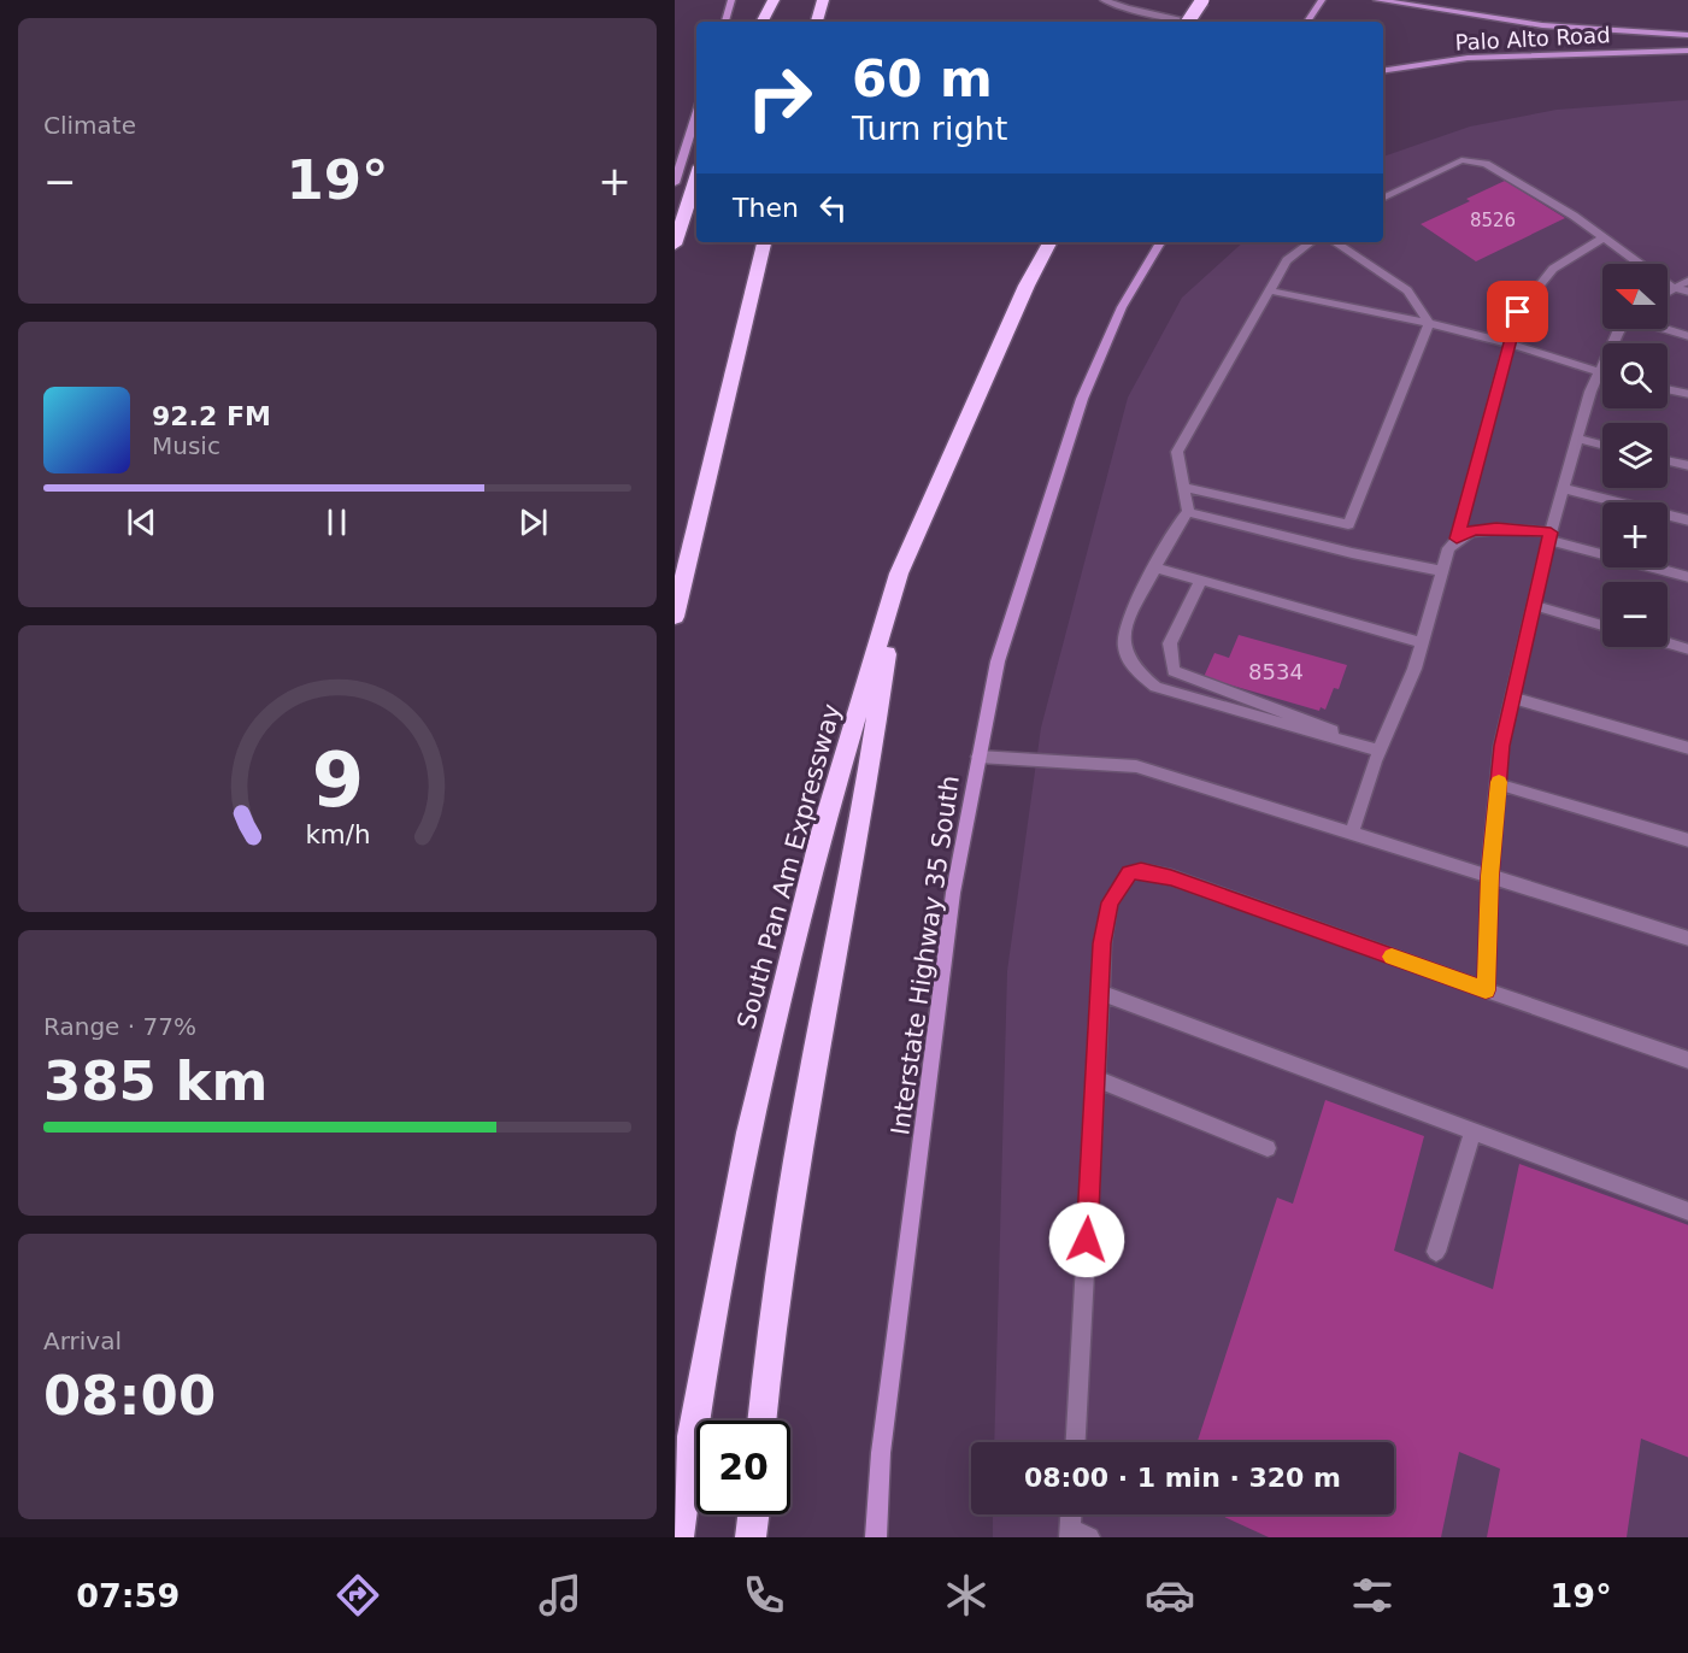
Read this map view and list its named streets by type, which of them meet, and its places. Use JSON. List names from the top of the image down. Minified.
{"streets":{"highway":["South Pan Am Expressway"],"main road":["Palo Alto Road","Interstate Highway 35 South"]},"house_numbers":["8526","8534"],"north":"left","page":{"tile":["Climate",["Range · 77%","385 km"],["Arrival","08:00"]],"turn":["60 m","Turn right"],"heat":["−","19°","+"],"then":"Then","map_buttons":["+","−"],"song":["92.2 FM","Music"],"limit":"20","trip":"08:00 · 1 min · 320 m","tabs":["07:59","19°"],"gauge":["9","km/h"]}}
